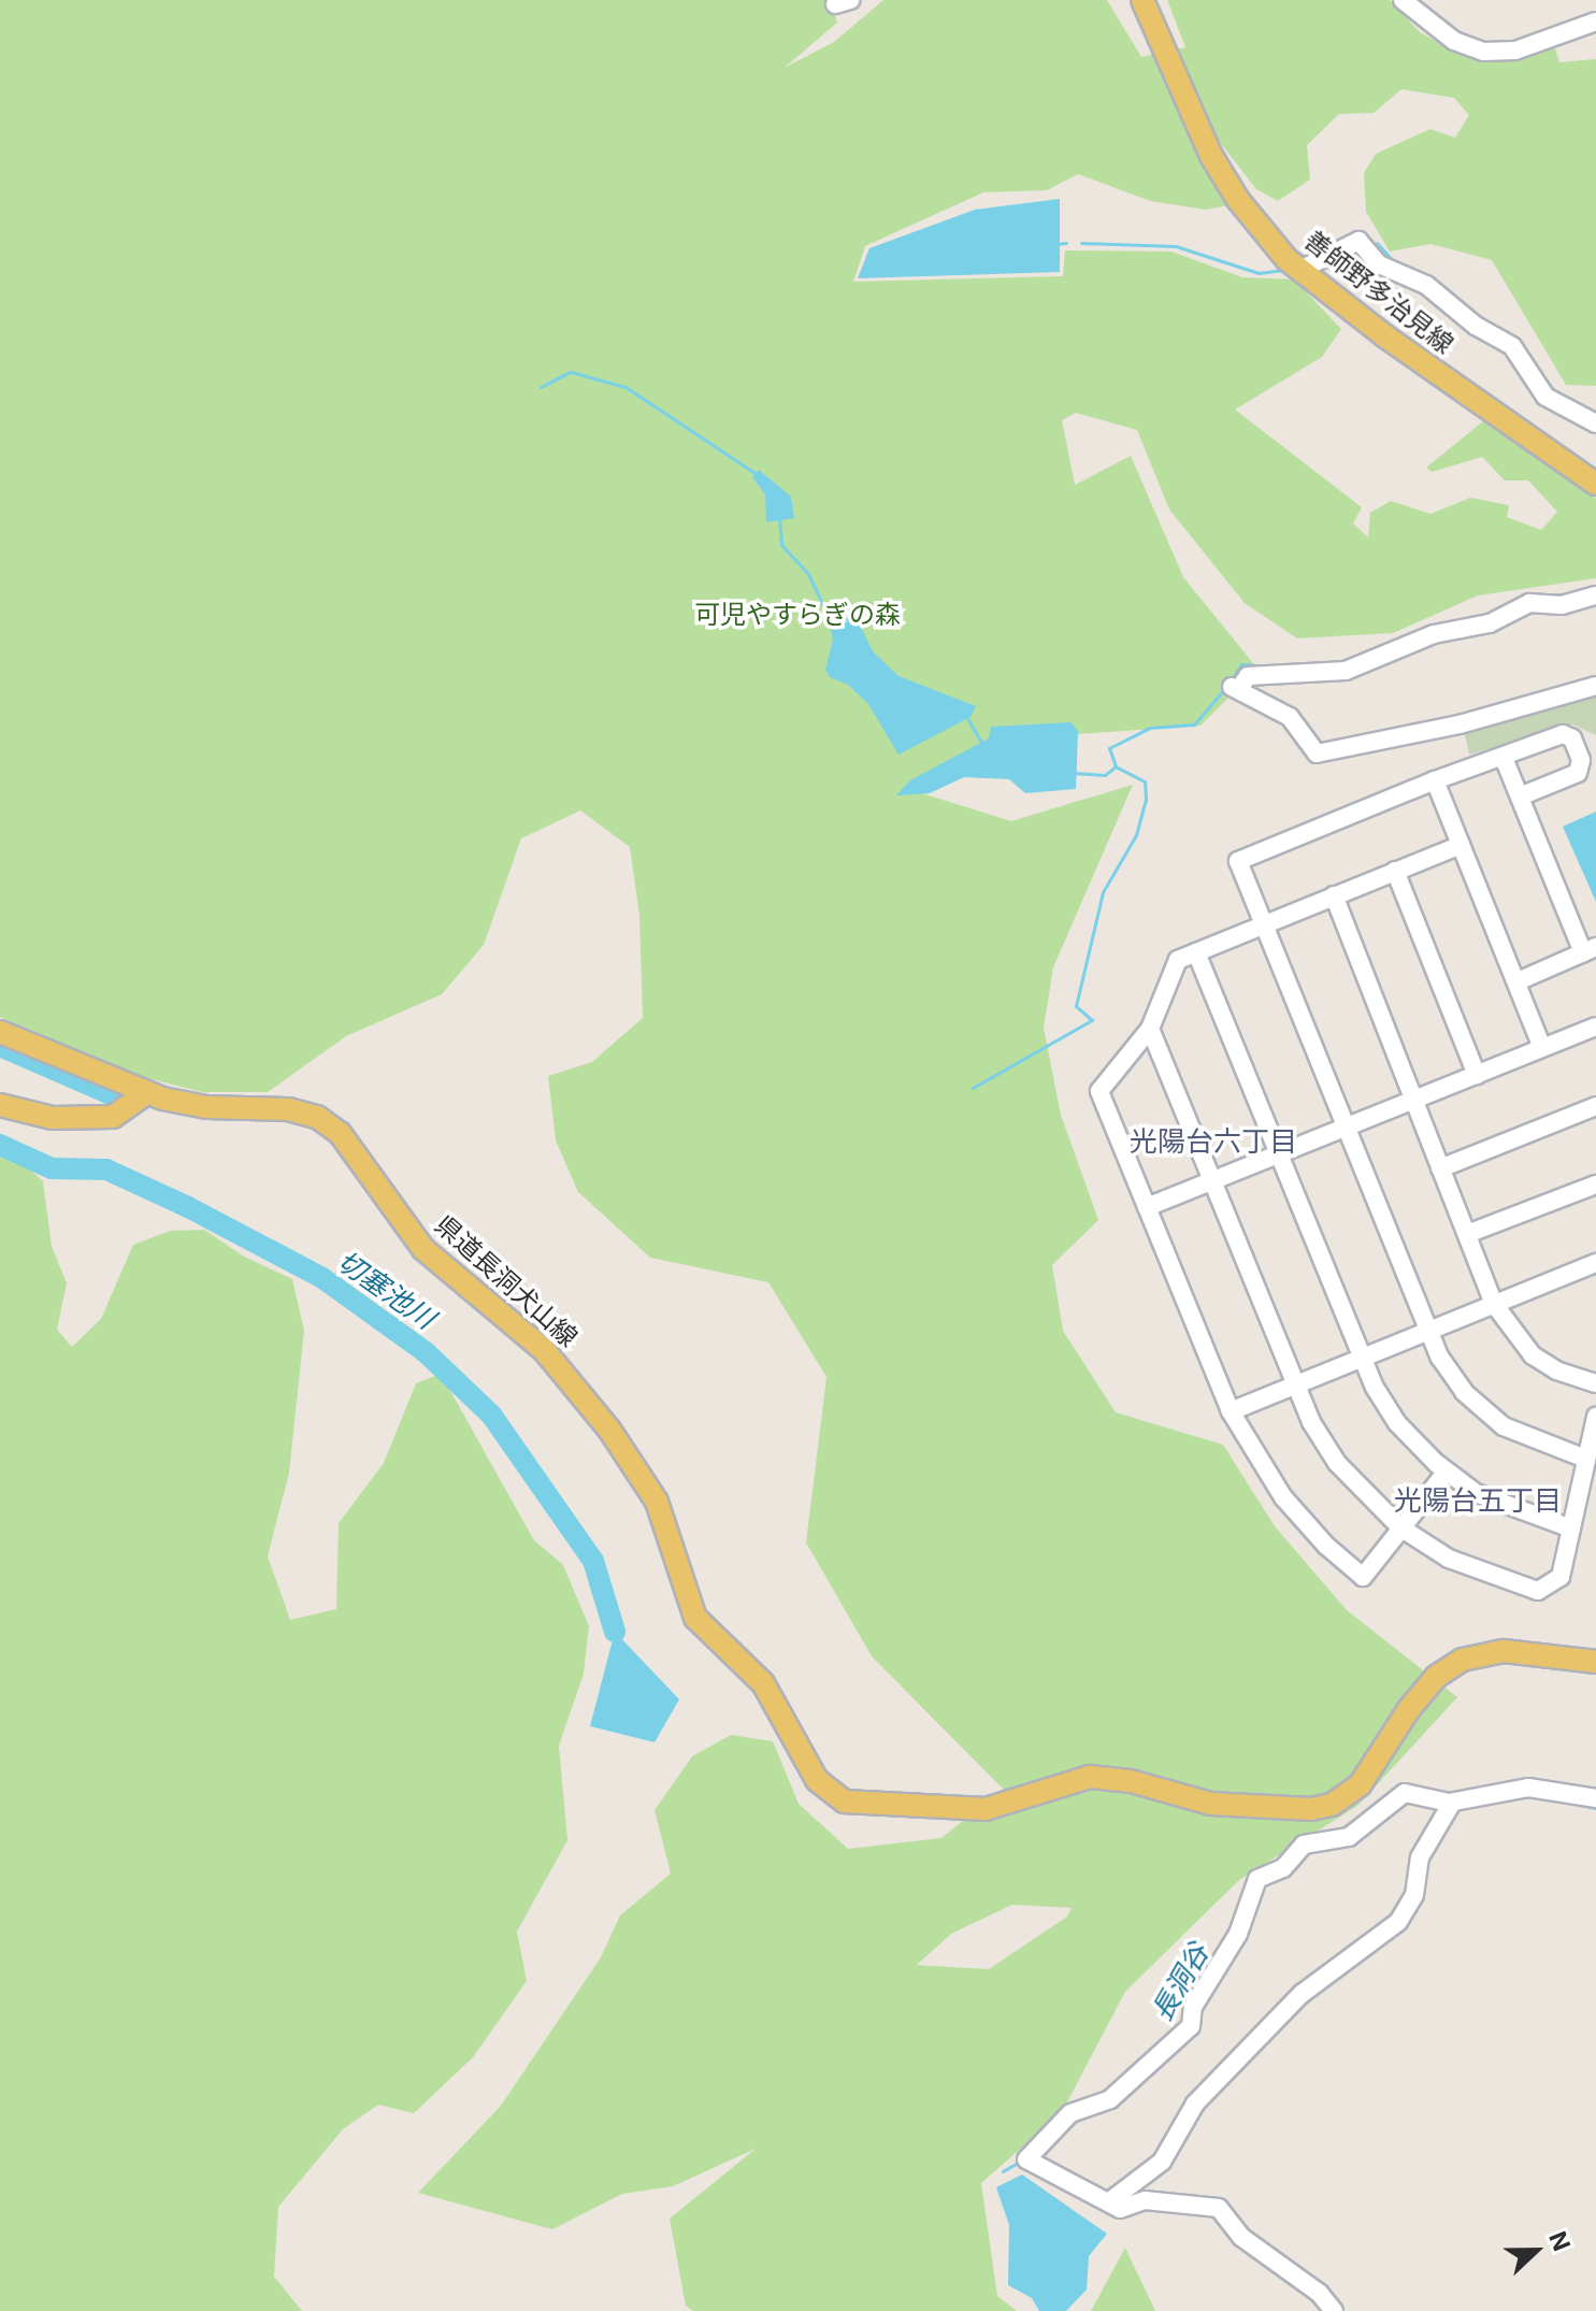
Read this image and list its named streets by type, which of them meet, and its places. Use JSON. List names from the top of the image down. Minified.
{"streets":{"main road":["善師野多治見線","県道長洞犬山線"]},"districts":["光陽台六丁目","光陽台五丁目"],"water":["切塞池川","長洞谷"],"parks":["可児やすらぎの森"],"north":"right"}
